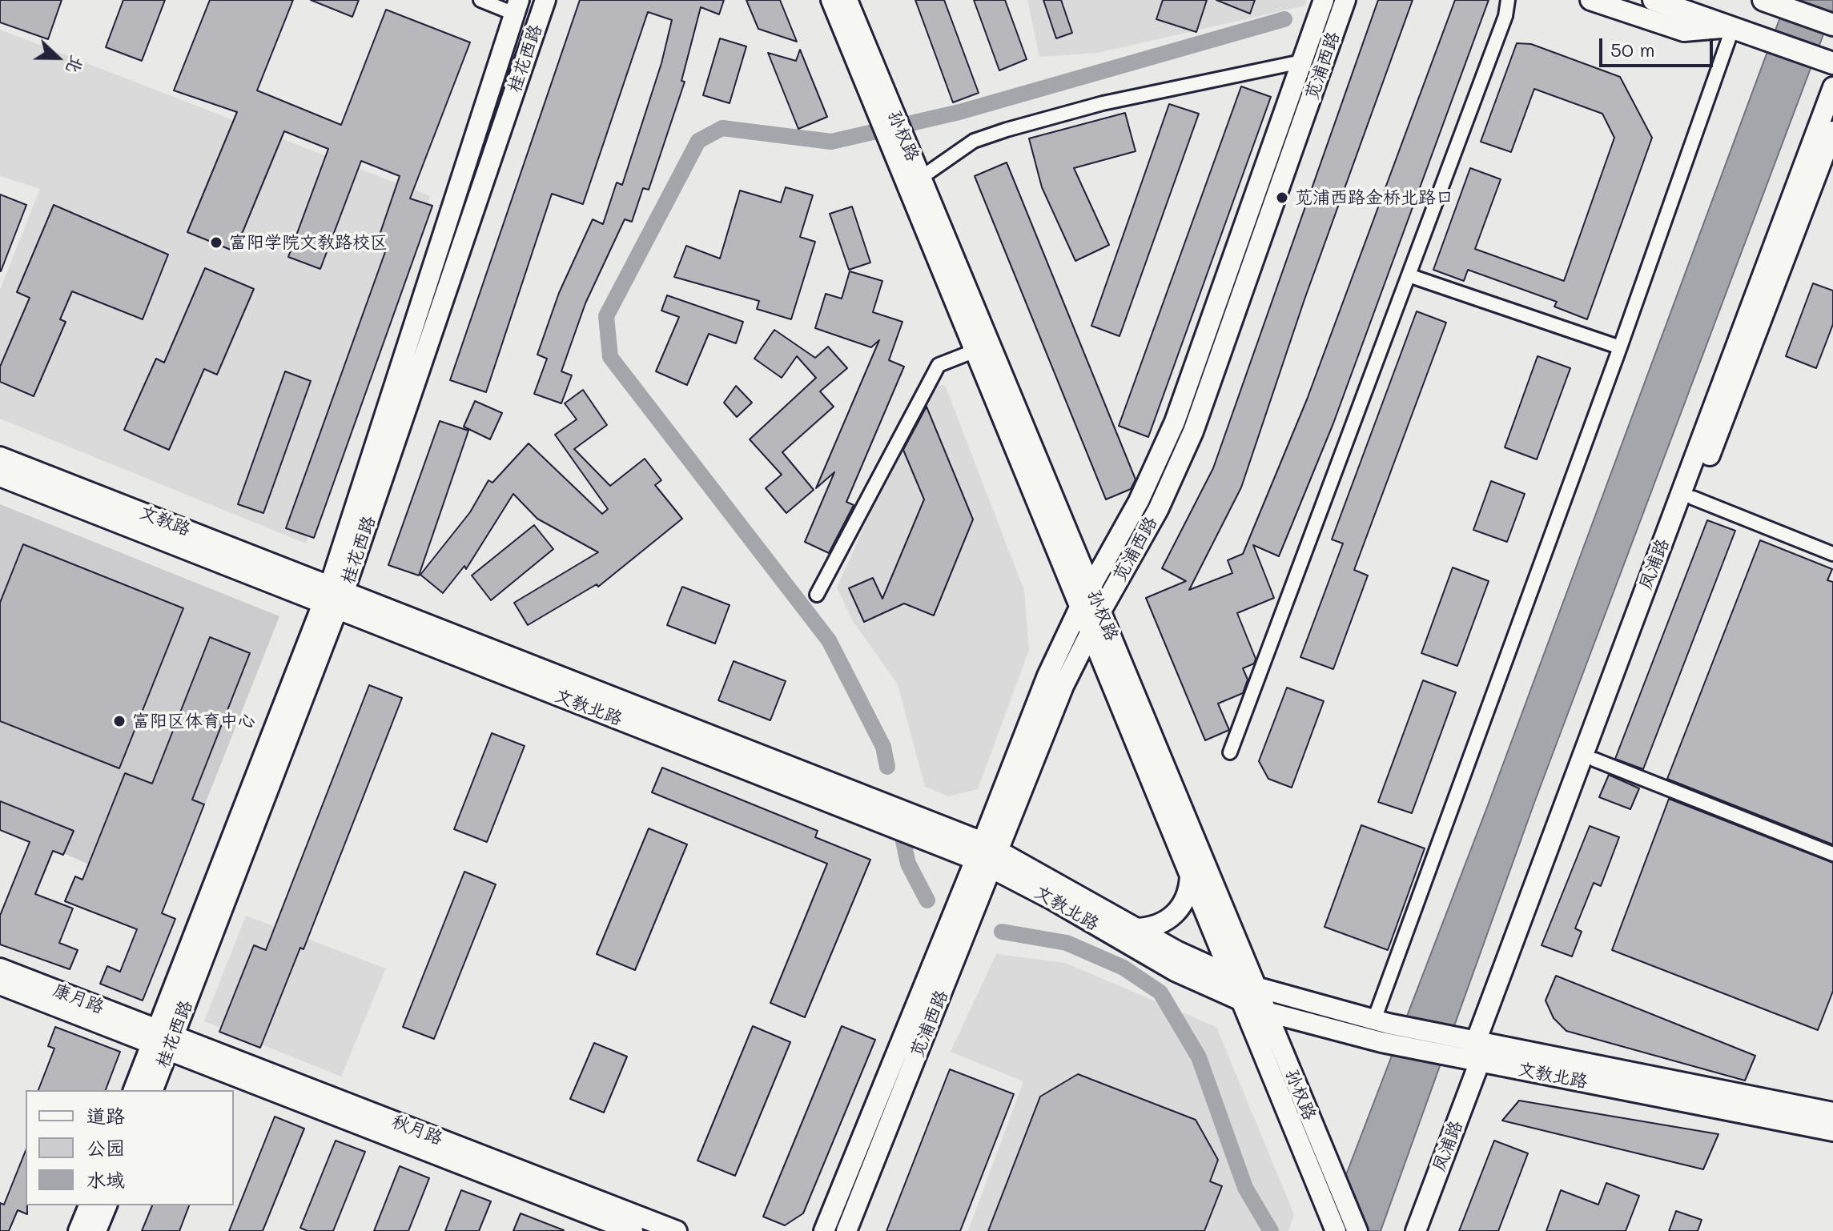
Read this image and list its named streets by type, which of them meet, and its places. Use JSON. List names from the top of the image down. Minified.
{"streets":{"street":["桂花西路","苋浦西路","孙权路","文教路","凤浦路","文教北路","康月路","秋月路"]},"crossings":[["桂花西路","文教路"],["桂花西路","文教北路"],["桂花西路","康月路"],["桂花西路","秋月路"],["苋浦西路","孙权路"],["苋浦西路","文教北路"],["孙权路","文教北路"],["文教路","文教北路"],["凤浦路","文教北路"],["康月路","秋月路"]],"places":["苋浦西路金桥北路口","富阳学院文教路校区","富阳区体育中心"],"legend":["道路","公园","水域"],"scale_bar":"50 m","north":"right"}
